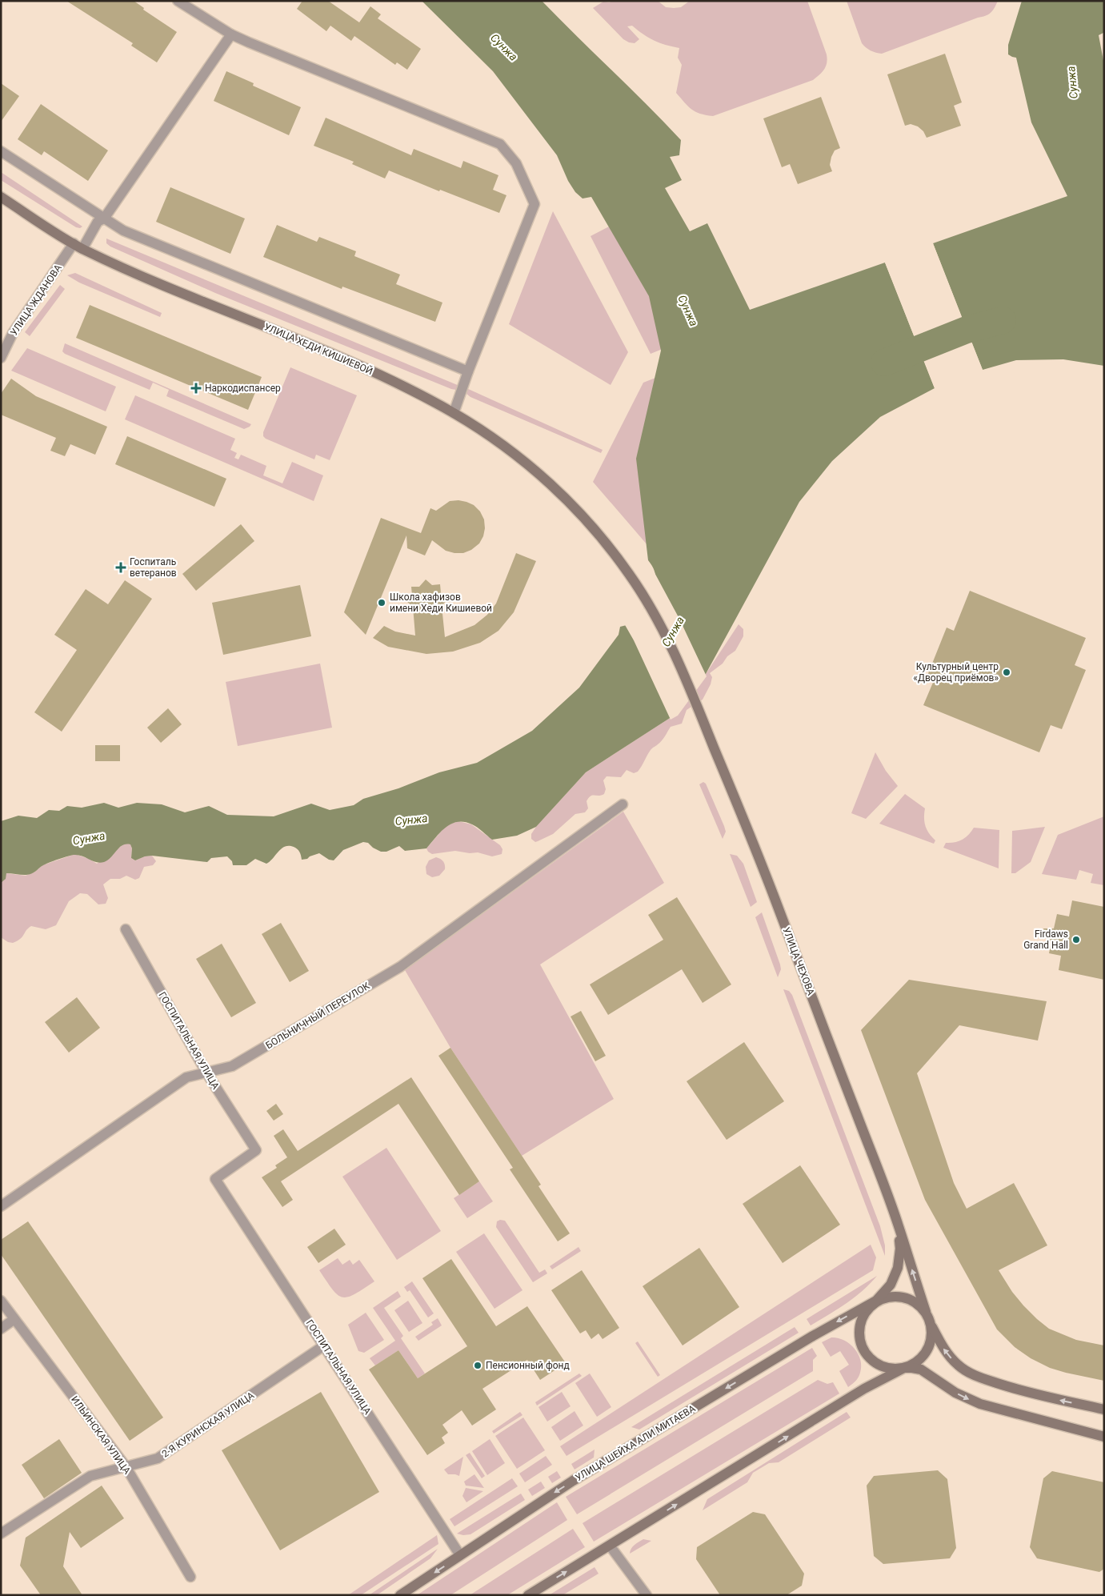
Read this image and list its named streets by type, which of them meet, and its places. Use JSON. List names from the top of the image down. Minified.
{"streets":{"main road":["УЛИЦА ХЕДИ КИШИЕВОЙ","УЛИЦА ЧЕХОВА","УЛИЦА ШЕЙХА АЛИ МИТАЕВА"],"street":["УЛИЦА ЖДАНОВА","БОЛЬНИЧНЫЙ ПЕРЕУЛОК","ГОСПИТАЛЬНАЯ УЛИЦА","2-Я КУРИНСКАЯ УЛИЦА","ИЛЬИНСКАЯ УЛИЦА"]},"crossings":[["УЛИЦА ЖДАНОВА","УЛИЦА ХЕДИ КИШИЕВОЙ"],["УЛИЦА ХЕДИ КИШИЕВОЙ","УЛИЦА ЧЕХОВА"],["БОЛЬНИЧНЫЙ ПЕРЕУЛОК","ГОСПИТАЛЬНАЯ УЛИЦА"],["ГОСПИТАЛЬНАЯ УЛИЦА","2-Я КУРИНСКАЯ УЛИЦА"],["ГОСПИТАЛЬНАЯ УЛИЦА","УЛИЦА ШЕЙХА АЛИ МИТАЕВА"],["2-Я КУРИНСКАЯ УЛИЦА","ИЛЬИНСКАЯ УЛИЦА"]],"water":["Сунжа"],"places":{"health":["Наркодиспансер","Госпиталь ветеранов"],"other":["Школа хафизов имени Хеди Кишиевой","Культурный центр «Дворец приёмов»","Firdaws Grand Hall","Пенсионный фонд"]}}
